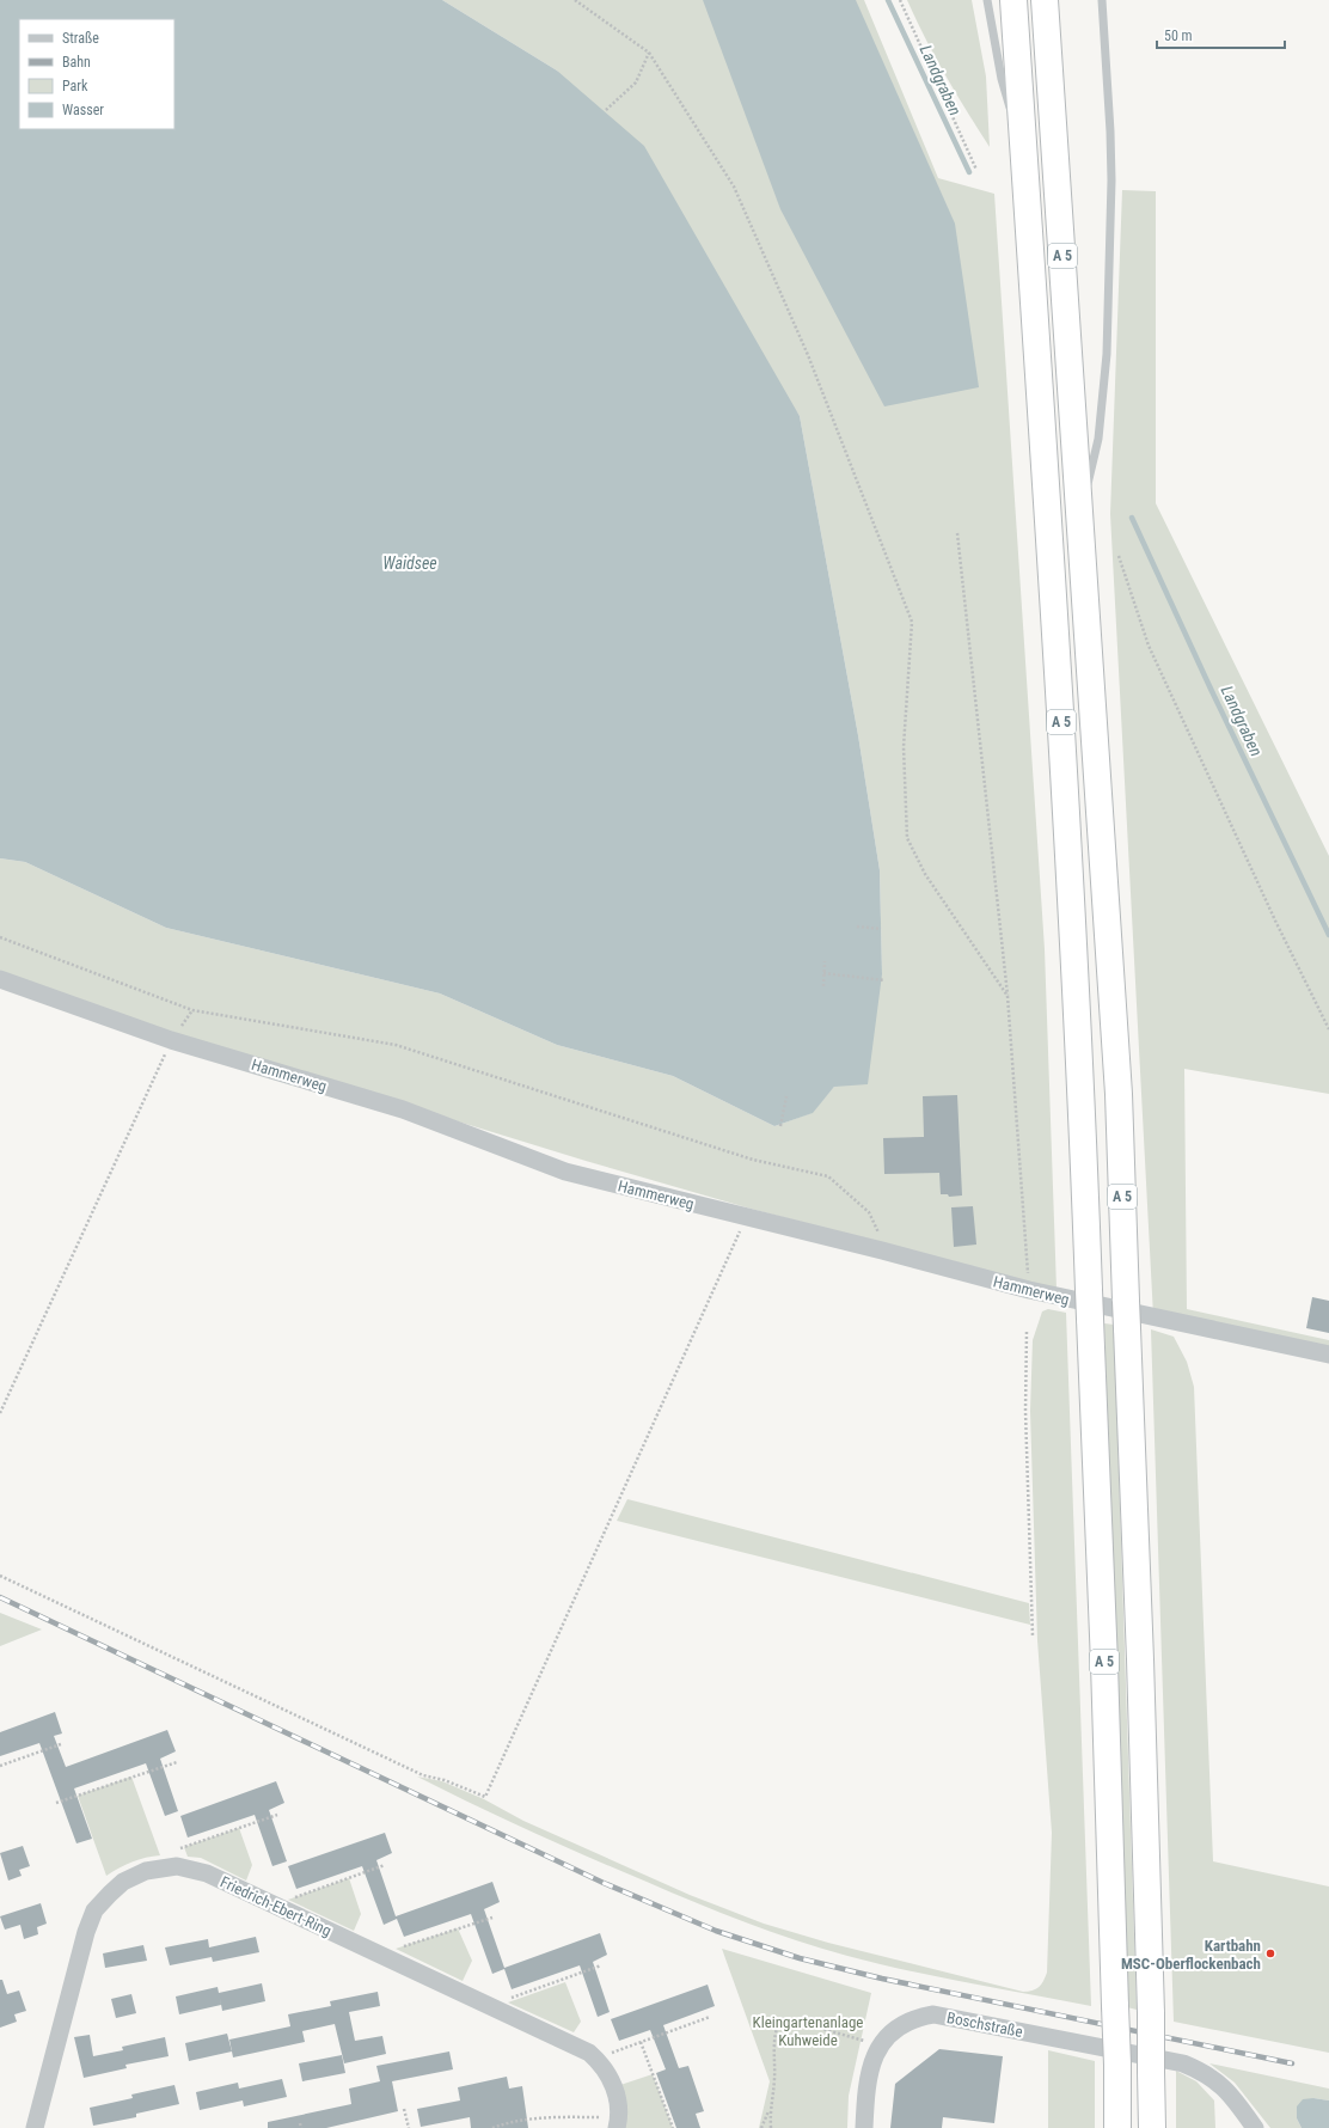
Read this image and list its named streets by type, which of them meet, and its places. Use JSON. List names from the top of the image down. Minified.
{"streets":{"highway":["A 5"],"street":["Hammerweg","Friedrich-Ebert-Ring","Boschstraße"]},"water":["Landgraben","Waidsee"],"parks":["Kleingartenanlage Kuhweide"],"places":["Kartbahn MSC-Oberflockenbach"],"legend":["Straße","Bahn","Park","Wasser"],"scale_bar":"50 m"}
